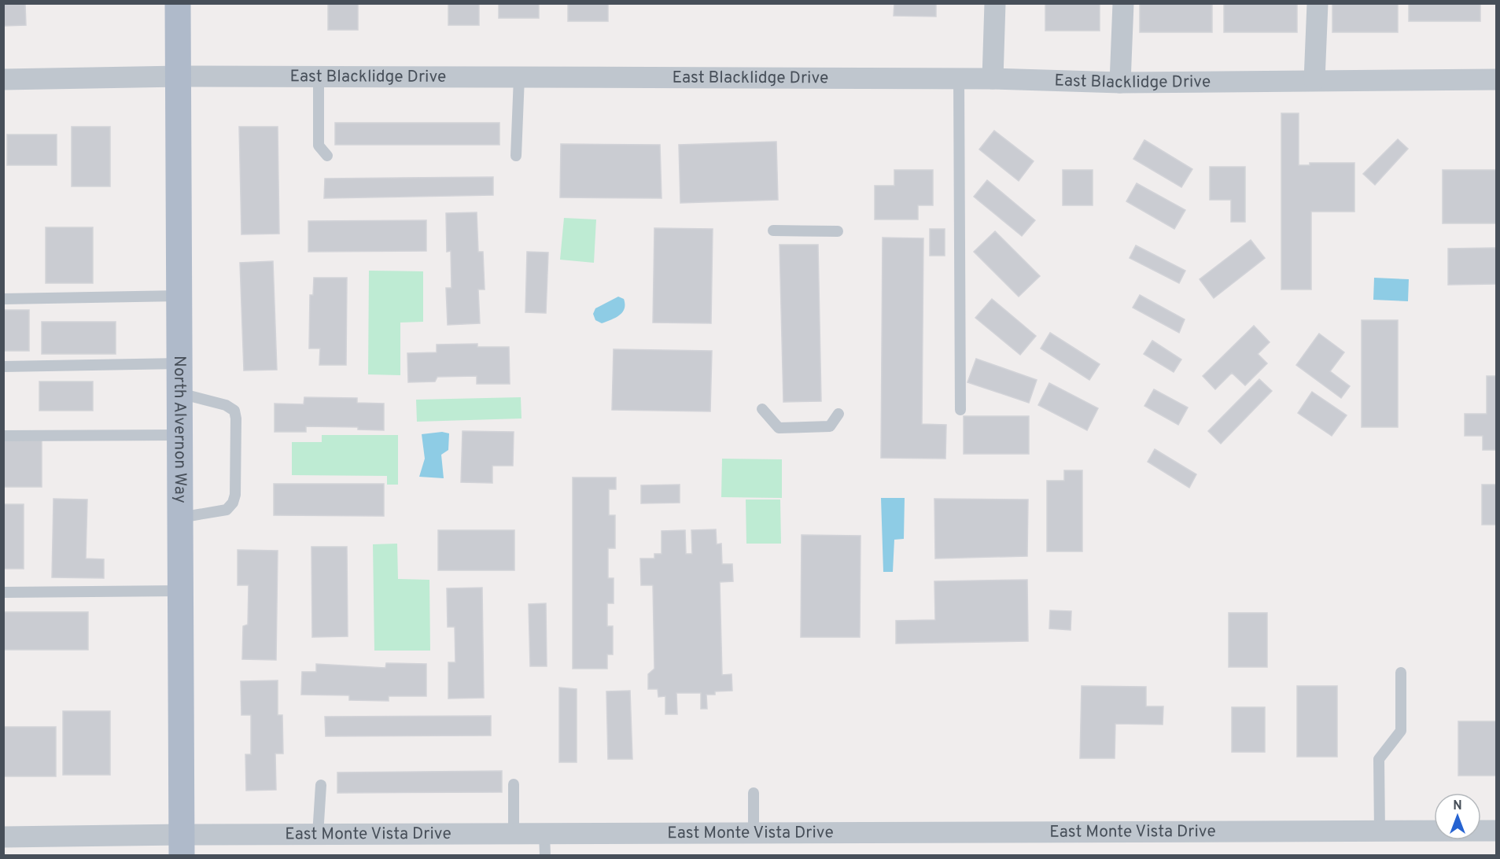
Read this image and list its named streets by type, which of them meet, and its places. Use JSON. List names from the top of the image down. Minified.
{"streets":{"main road":["North Alvernon Way"],"street":["East Blacklidge Drive","East Monte Vista Drive"]},"crossings":[["East Blacklidge Drive","North Alvernon Way"],["North Alvernon Way","East Monte Vista Drive"]],"north":"top"}
